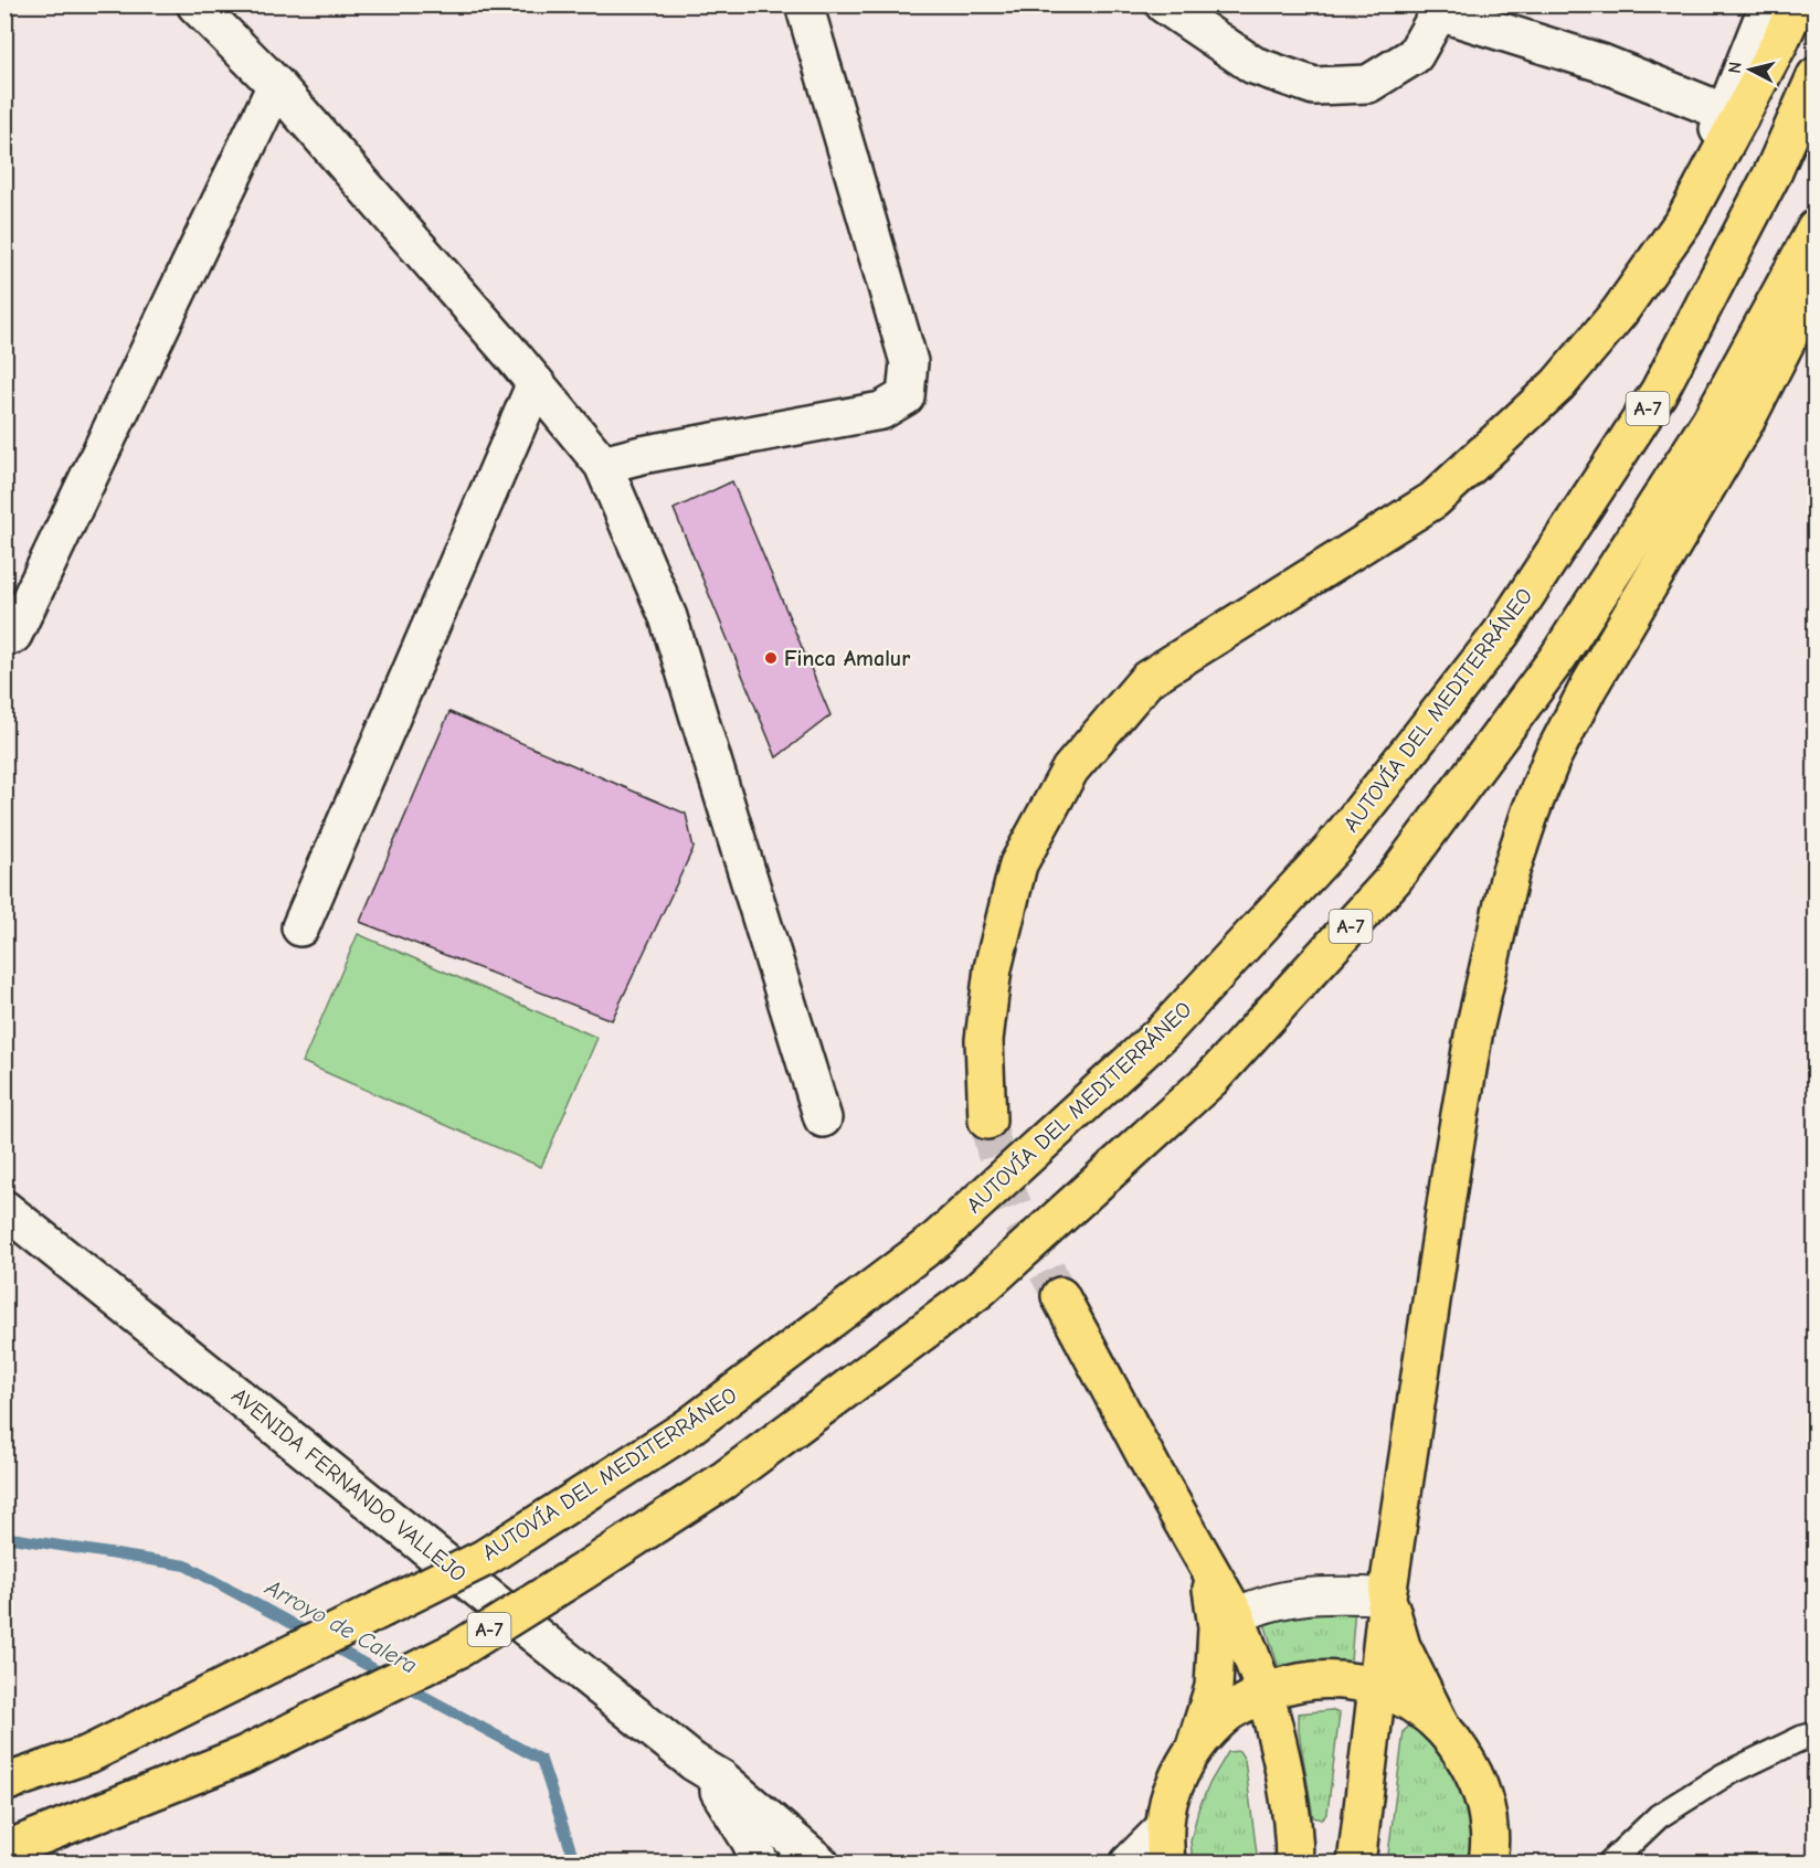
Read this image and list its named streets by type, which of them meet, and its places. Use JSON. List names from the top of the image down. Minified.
{"streets":{"main road":["A-7","AUTOVÍA DEL MEDITERRÁNEO"],"street":["AVENIDA FERNANDO VALLEJO"]},"water":["Arroyo de Calera"],"places":["Finca Amalur"],"north":"left"}
